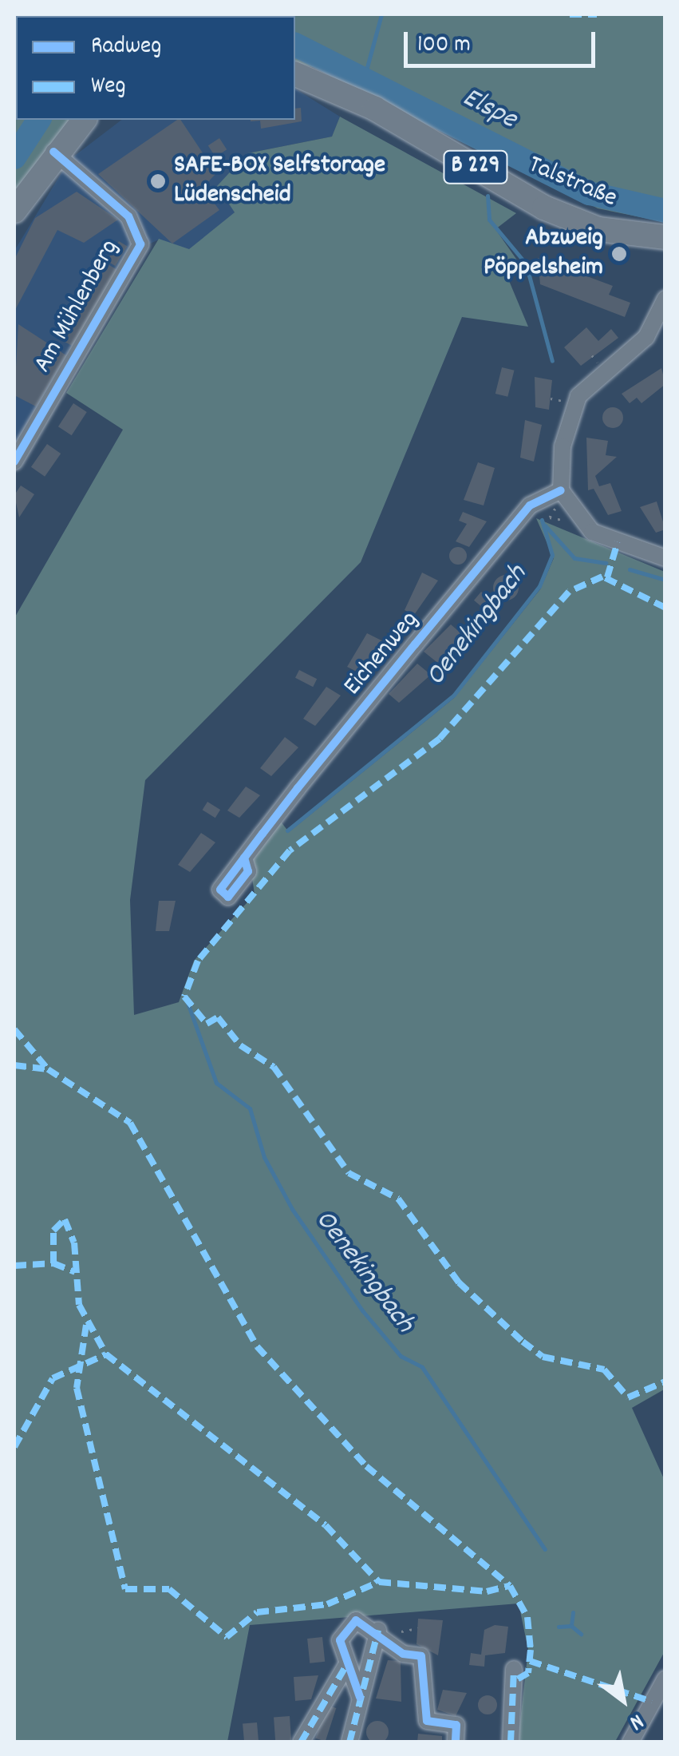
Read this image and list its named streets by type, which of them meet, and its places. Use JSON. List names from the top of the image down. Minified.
{"streets":{"main road":["B 229","Talstraße"],"street":["Am Mühlenberg","Eichenweg"]},"water":["Elspe","Oenekingbach"],"places":["SAFE-BOX Selfstorage Lüdenscheid","Abzweig Pöppelsheim"],"legend":["Radweg","Weg"],"scale_bar":"100 m","north":"bottom right"}
